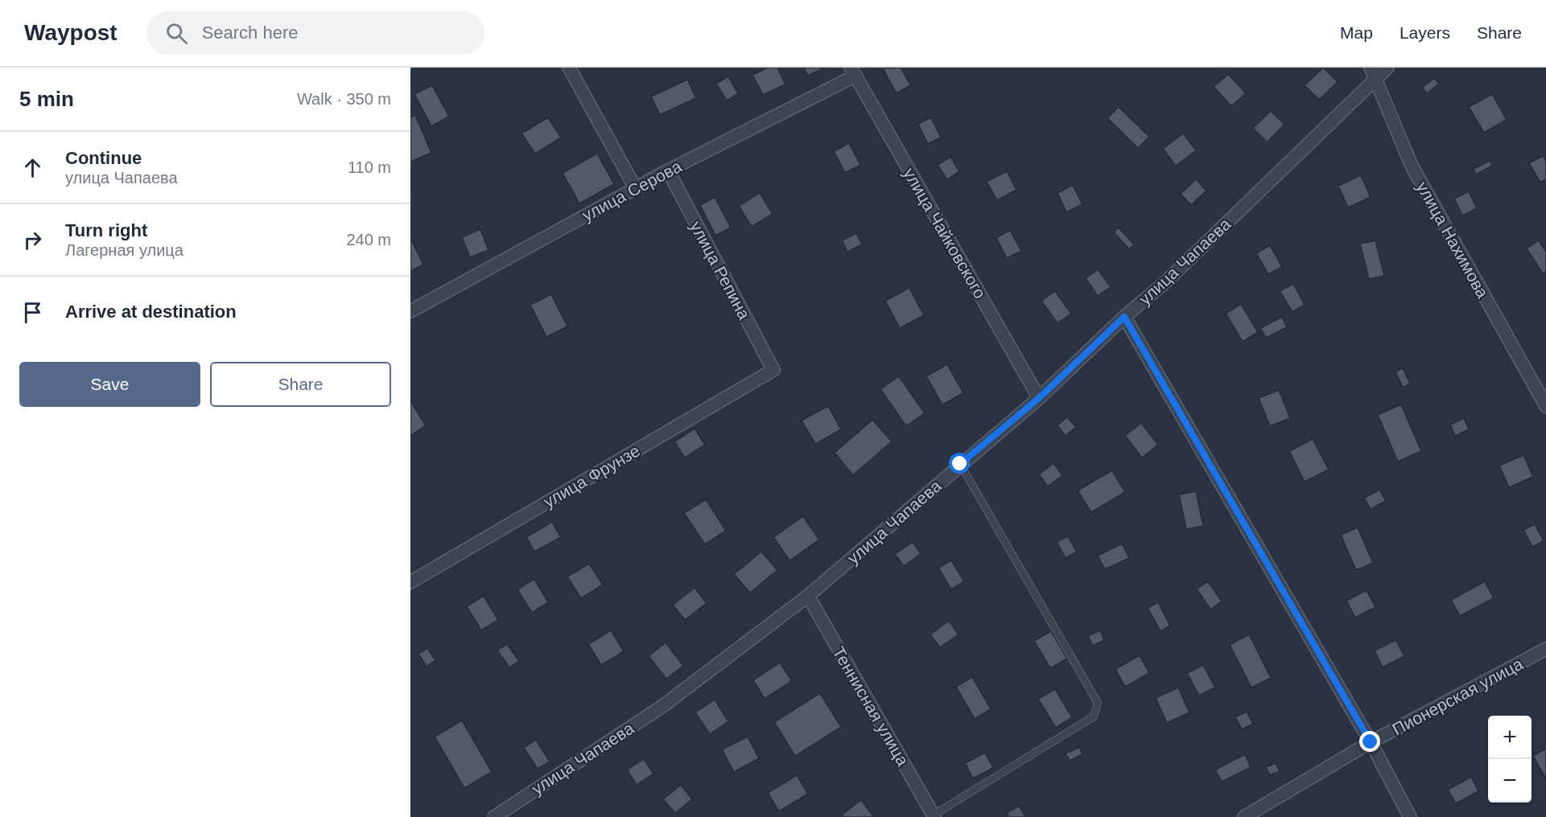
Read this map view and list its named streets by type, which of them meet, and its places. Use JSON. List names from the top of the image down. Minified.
{"streets":{"street":["улица Серова","улица Чайковского","улица Нахимова","улица Чапаева","улица Репина","улица Фрунзе","Пионерская улица","Теннисная улица"]},"crossings":[["улица Серова","улица Чайковского"],["улица Серова","улица Репина"],["улица Чайковского","улица Чапаева"],["улица Нахимова","улица Чапаева"],["улица Чапаева","Теннисная улица"],["улица Репина","улица Фрунзе"]],"page":{"header":"Waypost","search":"Search here","nav":["Map","Layers","Share"],"heading":["5 min","Walk · 350 m"],"list":[["Continue","улица Чапаева","110 m"],["Turn right","Лагерная улица","240 m"],"Arrive at destination"],"buttons":["Save","Share"],"map_buttons":["+","−"]}}
